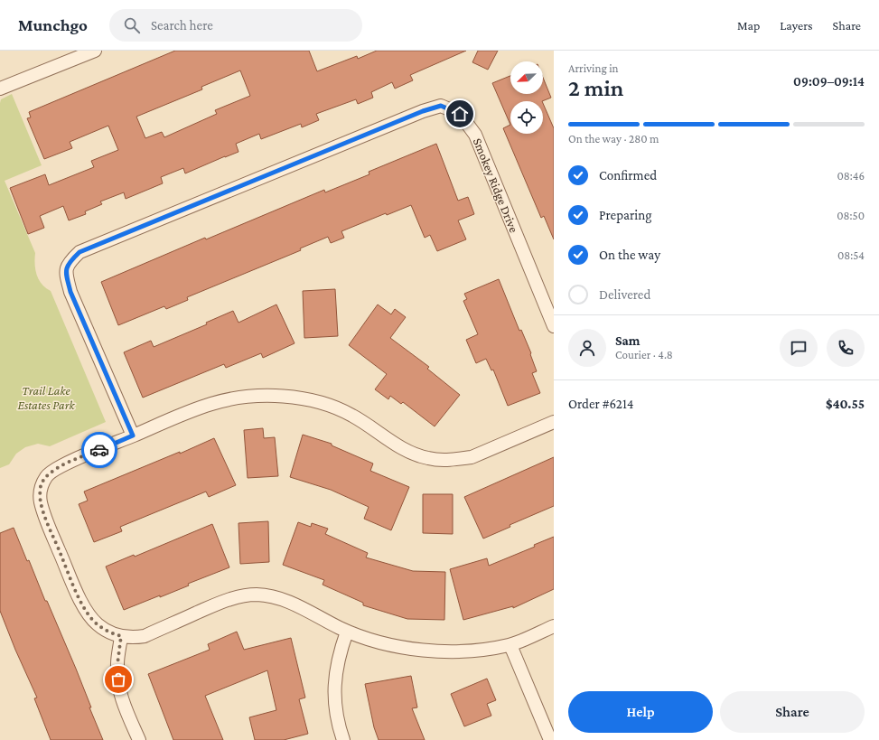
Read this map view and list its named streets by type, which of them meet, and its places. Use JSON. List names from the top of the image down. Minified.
{"streets":{"street":["Smokey Ridge Drive"]},"parks":["Trail Lake Estates Park"],"north":"bottom left","page":{"header":"Munchgo","search":"Search here","nav":["Map","Layers","Share"],"heading":["2 min","Arriving in","09:09–09:14"],"panel":["Sam","Courier · 4.8","Order #6214","$40.55"],"bar":"On the way · 280 m","list":[["Confirmed","08:46"],["Preparing","08:50"],["On the way","08:54"],"Delivered"],"buttons":["Help","Share"]}}
